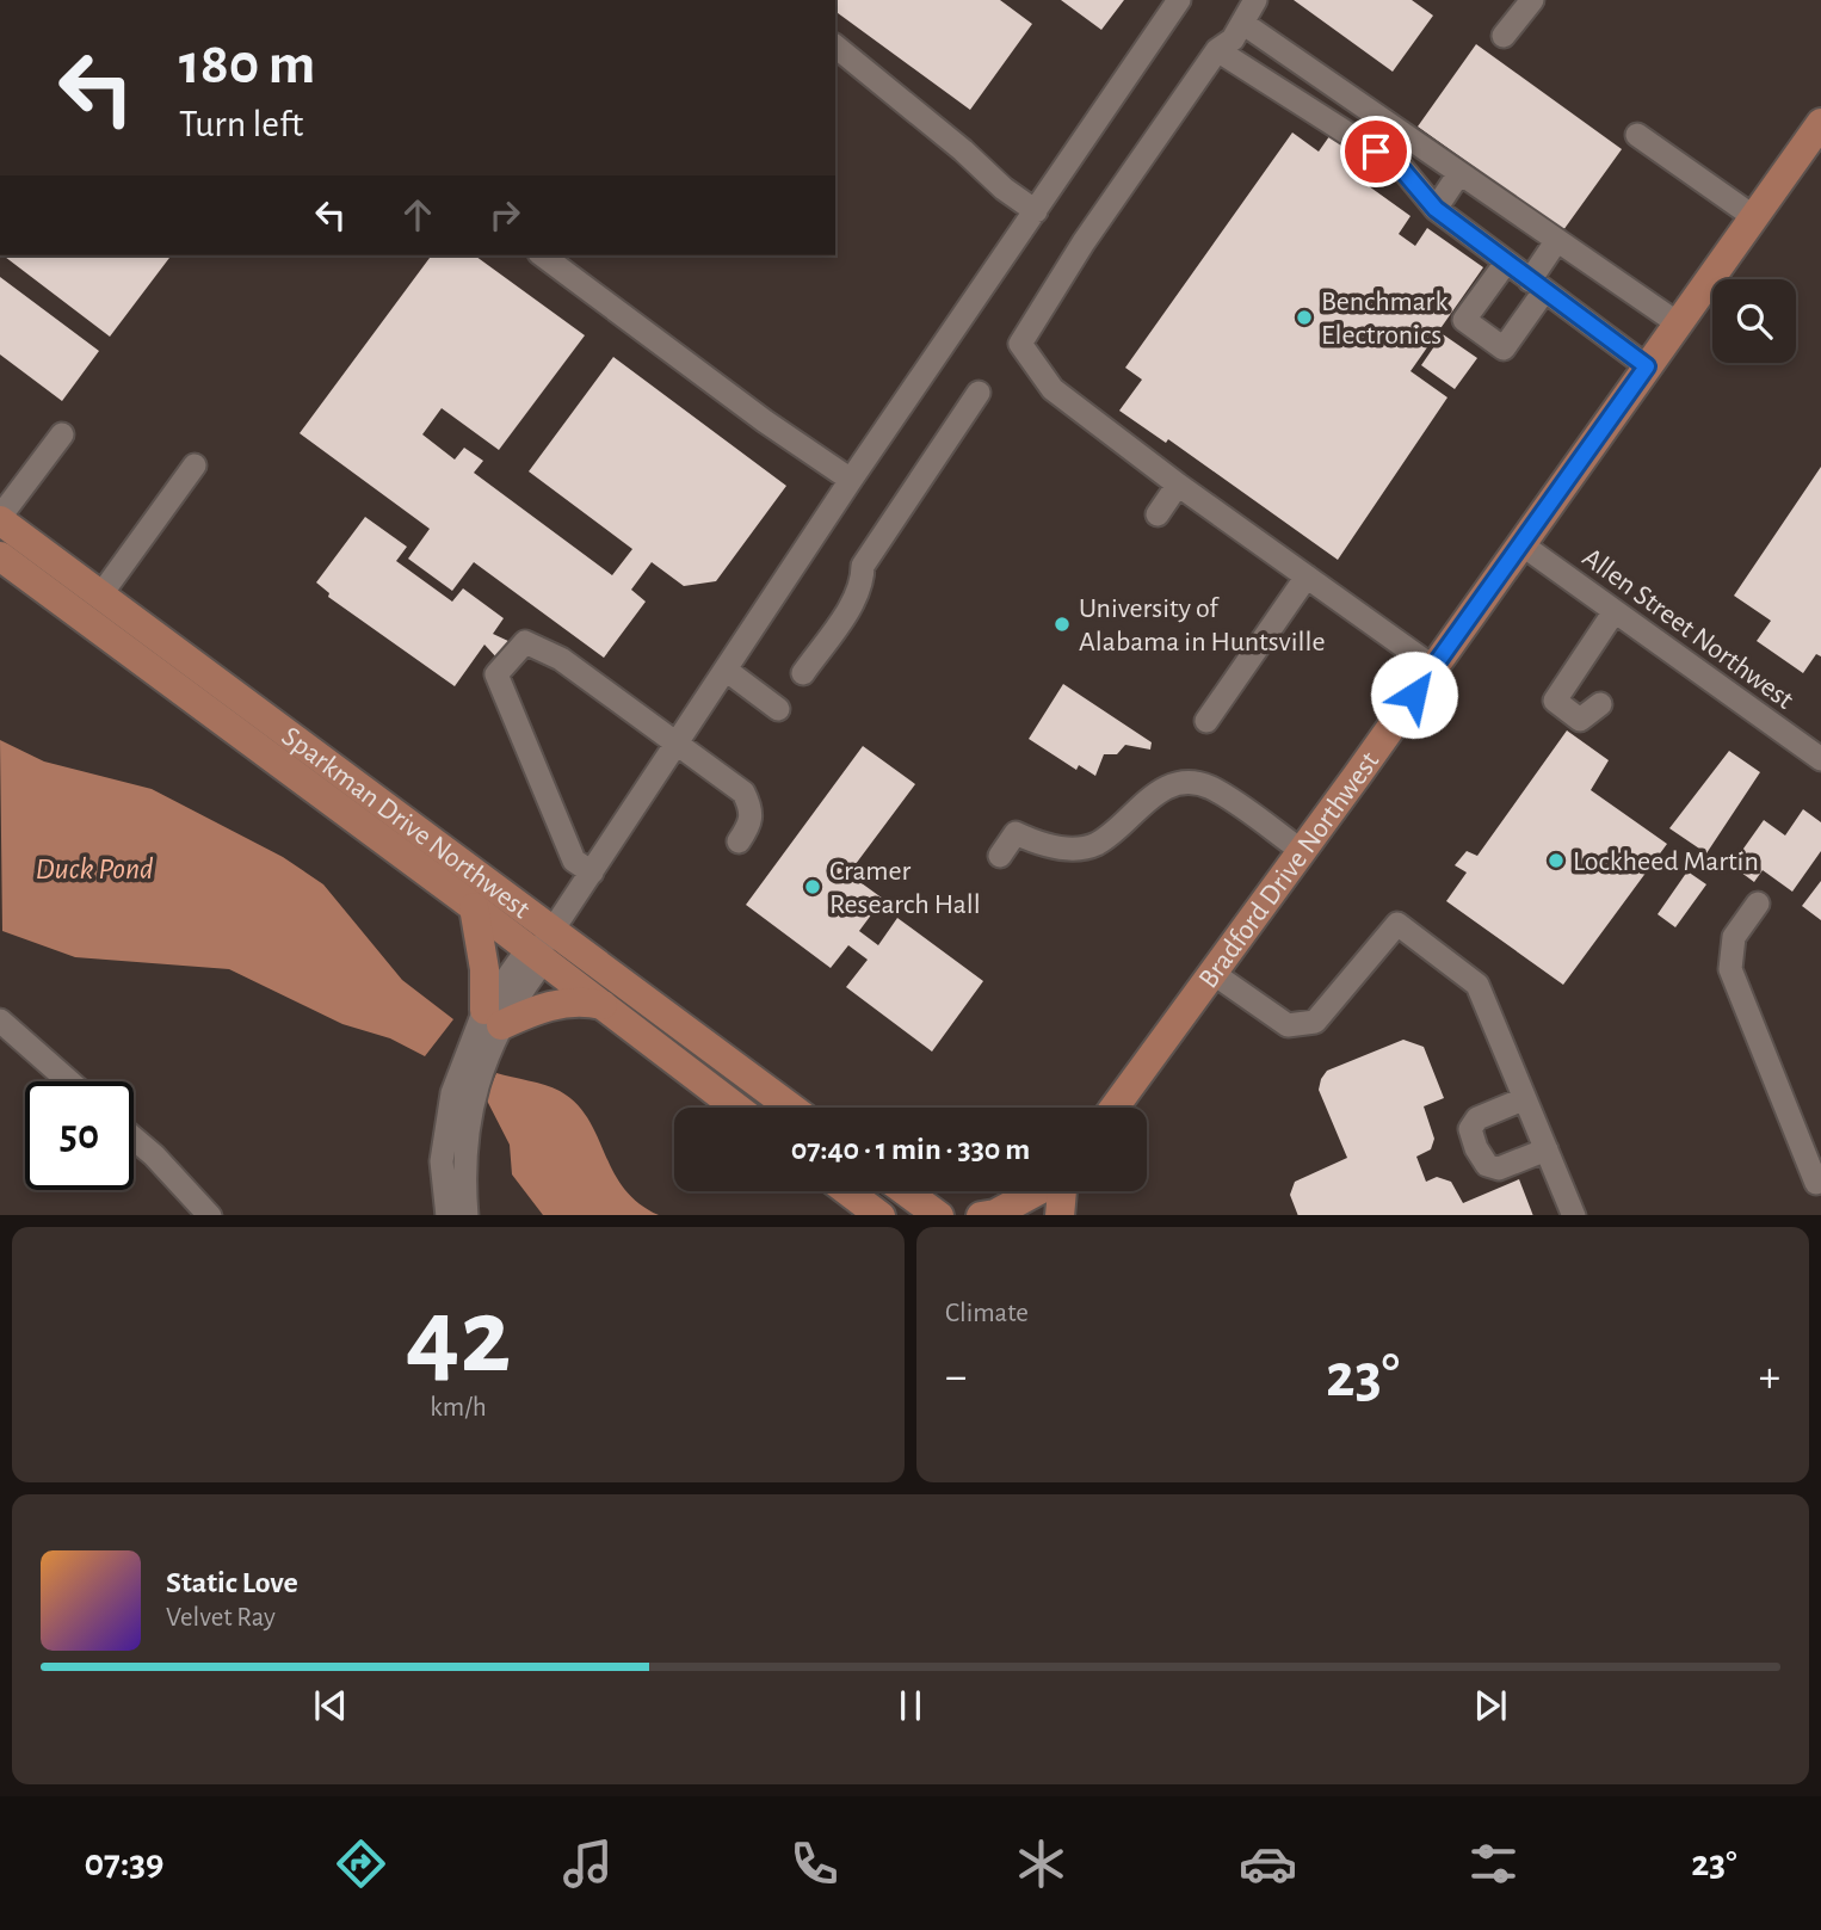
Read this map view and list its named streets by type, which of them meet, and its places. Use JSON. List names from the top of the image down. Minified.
{"streets":{"main road":["Sparkman Drive Northwest","Bradford Drive Northwest"],"street":["Allen Street Northwest"]},"crossings":[["Allen Street Northwest","Bradford Drive Northwest"]],"water":["Duck Pond"],"places":["Benchmark Electronics","University of Alabama in Huntsville","Lockheed Martin","Cramer Research Hall"],"page":{"turn":["180 m","Turn left"],"limit":"50","trip":"07:40 · 1 min · 330 m","tile":[["42","km/h"],"Climate"],"heat":["−","23°","+"],"song":["Static Love","Velvet Ray"],"tabs":["07:39","23°"]}}
